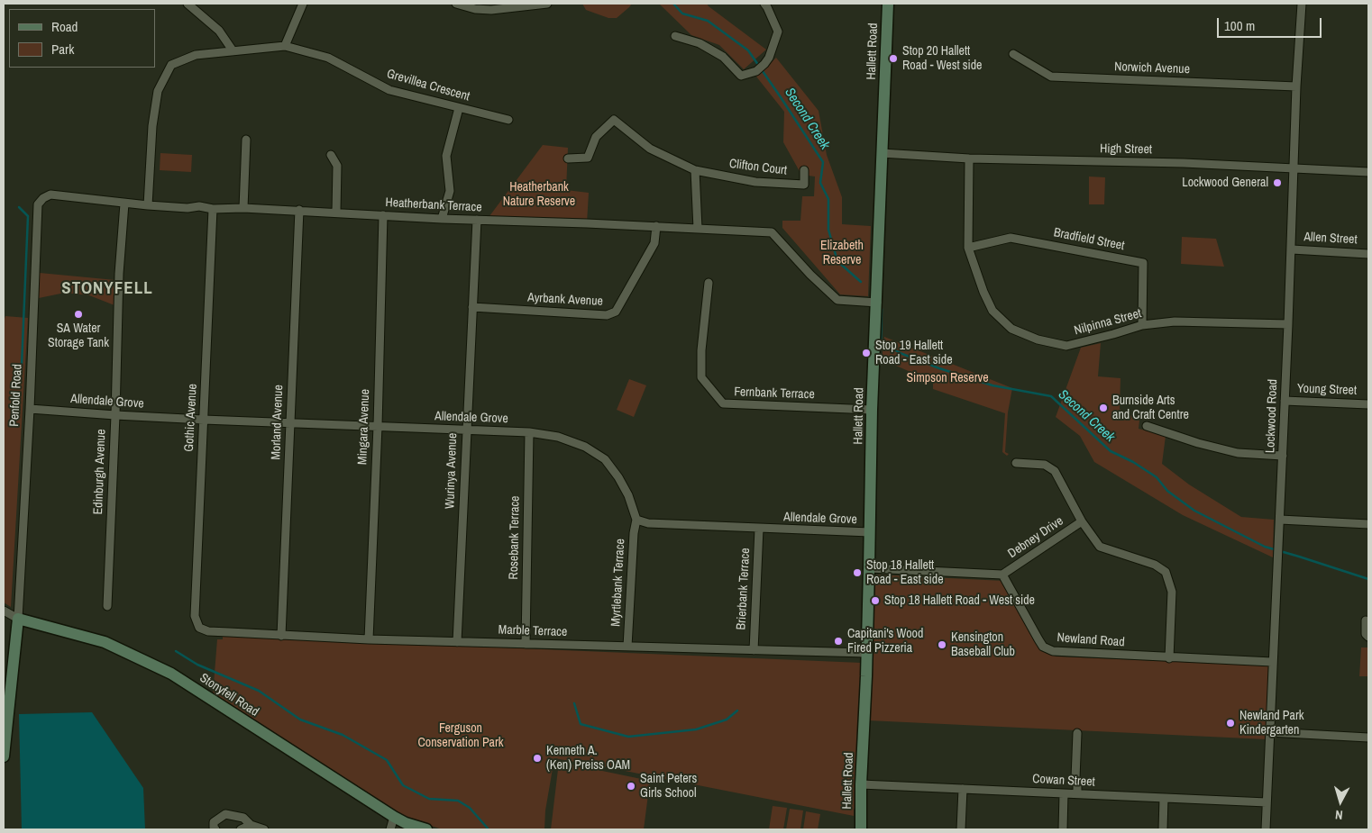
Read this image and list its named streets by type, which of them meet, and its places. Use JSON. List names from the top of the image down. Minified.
{"streets":{"main road":["Hallett Road","Penfold Road","Stonyfell Road"],"street":["Norwich Avenue","Grevillea Crescent","High Street","Clifton Court","Heatherbank Terrace","Allen Street","Bradfield Street","Ayrbank Avenue","Nilpinna Street","Young Street","Fernbank Terrace","Allendale Grove","Lockwood Road","Gothic Avenue","Morland Avenue","Mingara Avenue","Wurinya Avenue","Edinburgh Avenue","Rosebank Terrace","Debney Drive","Myrtlebank Terrace","Brierbank Terrace","Marble Terrace","Newland Road","Cowan Street"]},"crossings":[["Hallett Road","High Street"],["Hallett Road","Heatherbank Terrace"],["Hallett Road","Fernbank Terrace"],["Hallett Road","Allendale Grove"],["Hallett Road","Marble Terrace"],["Hallett Road","Cowan Street"],["Norwich Avenue","Lockwood Road"],["Grevillea Crescent","Heatherbank Terrace"],["High Street","Nilpinna Street"],["High Street","Lockwood Road"],["Heatherbank Terrace","Ayrbank Avenue"],["Heatherbank Terrace","Penfold Road"],["Heatherbank Terrace","Gothic Avenue"],["Heatherbank Terrace","Morland Avenue"],["Heatherbank Terrace","Mingara Avenue"],["Heatherbank Terrace","Wurinya Avenue"],["Heatherbank Terrace","Edinburgh Avenue"],["Allen Street","Lockwood Road"],["Bradfield Street","Nilpinna Street"],["Ayrbank Avenue","Wurinya Avenue"],["Nilpinna Street","Lockwood Road"],["Young Street","Lockwood Road"],["Penfold Road","Allendale Grove"],["Penfold Road","Stonyfell Road"],["Allendale Grove","Gothic Avenue"],["Allendale Grove","Morland Avenue"],["Allendale Grove","Mingara Avenue"],["Allendale Grove","Wurinya Avenue"],["Allendale Grove","Edinburgh Avenue"],["Allendale Grove","Rosebank Terrace"],["Allendale Grove","Myrtlebank Terrace"],["Allendale Grove","Brierbank Terrace"],["Lockwood Road","Newland Road"],["Lockwood Road","Cowan Street"],["Gothic Avenue","Marble Terrace"],["Morland Avenue","Marble Terrace"],["Mingara Avenue","Marble Terrace"],["Wurinya Avenue","Marble Terrace"],["Rosebank Terrace","Marble Terrace"],["Debney Drive","Newland Road"],["Myrtlebank Terrace","Marble Terrace"],["Brierbank Terrace","Marble Terrace"]],"districts":["STONYFELL"],"water":["Second Creek"],"parks":["Heatherbank Nature Reserve","Elizabeth Reserve","Simpson Reserve","Ferguson Conservation Park"],"places":["Stop 20 Hallett Road - West side","Lockwood General","SA Water Storage Tank","Stop 19 Hallett Road - East side","Burnside Arts and Craft Centre","Stop 18 Hallett Road - East side","Stop 18 Hallett Road - West side","Capitani's Wood Fired Pizzeria","Kensington Baseball Club","Newland Park Kindergarten","Kenneth A. (Ken) Preiss OAM","Saint Peters Girls School"],"legend":["Road","Park"],"scale_bar":"100 m","north":"bottom"}
